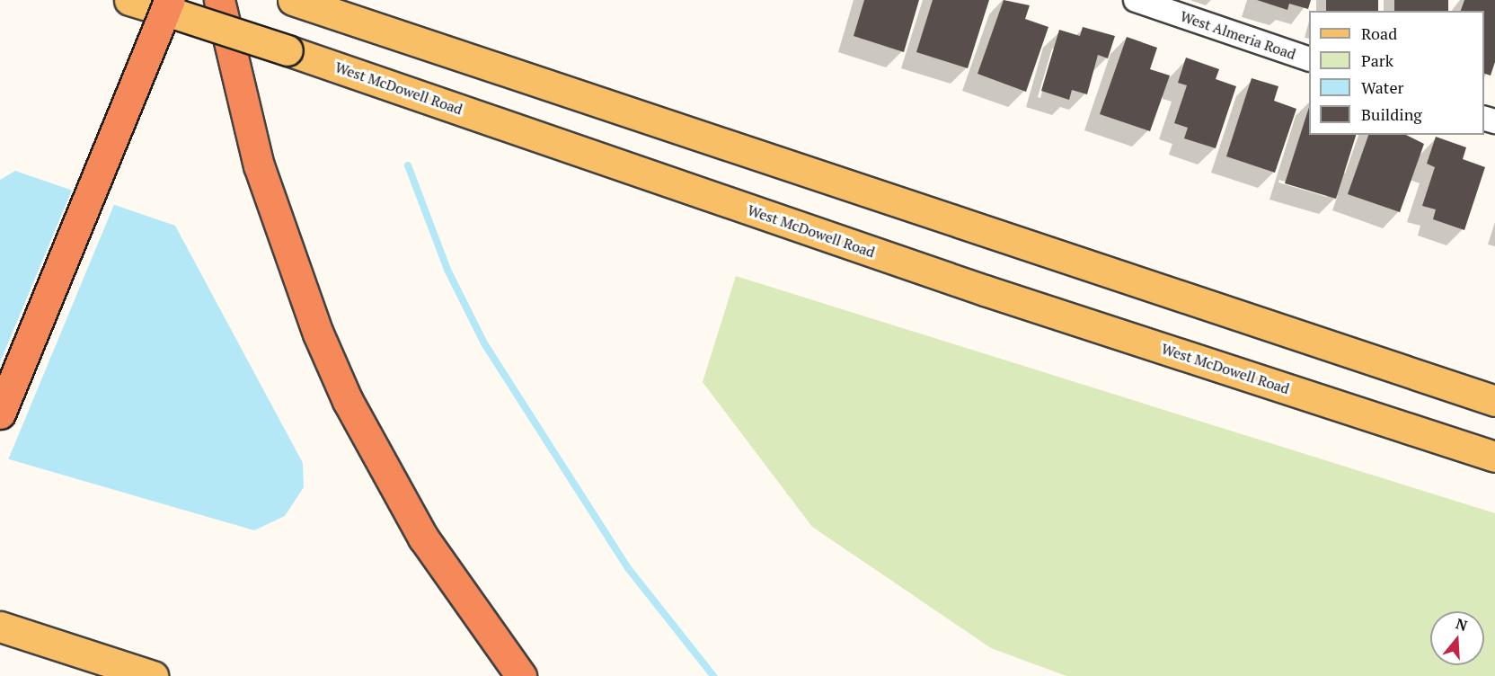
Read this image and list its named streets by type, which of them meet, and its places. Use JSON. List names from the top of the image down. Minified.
{"streets":{"main road":["West McDowell Road"],"street":["West Almeria Road"]},"legend":["Road","Park","Water","Building"],"north":"top"}
